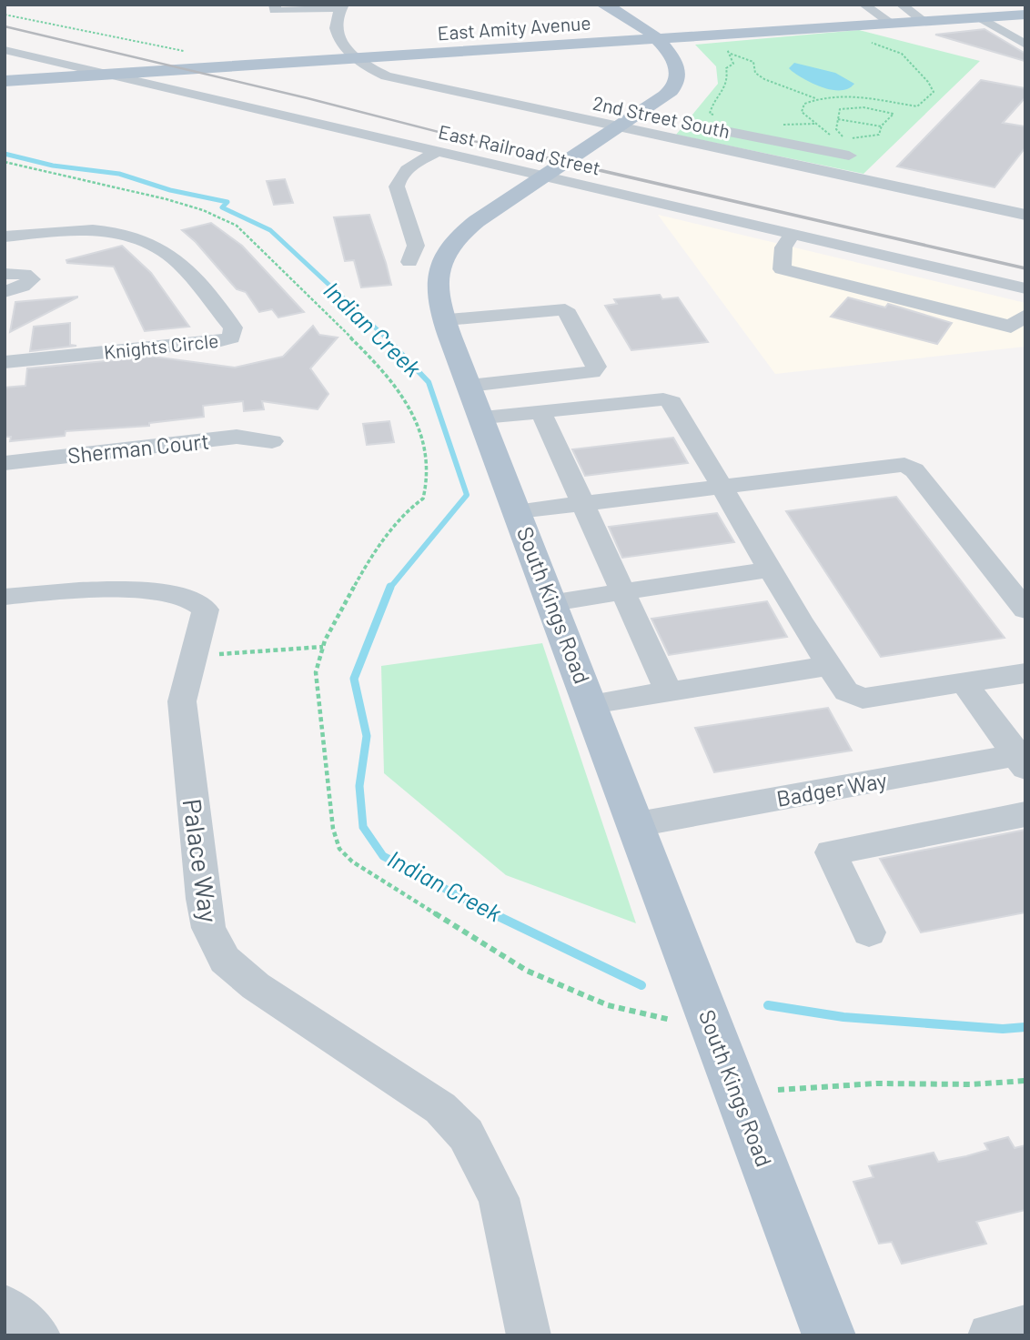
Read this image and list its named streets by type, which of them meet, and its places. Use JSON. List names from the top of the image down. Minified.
{"streets":{"main road":["East Amity Avenue","South Kings Road"],"street":["2nd Street South","East Railroad Street","Knights Circle","Sherman Court","Badger Way","Palace Way"]},"crossings":[["East Amity Avenue","South Kings Road"],["South Kings Road","Badger Way"]],"water":["Indian Creek"]}
